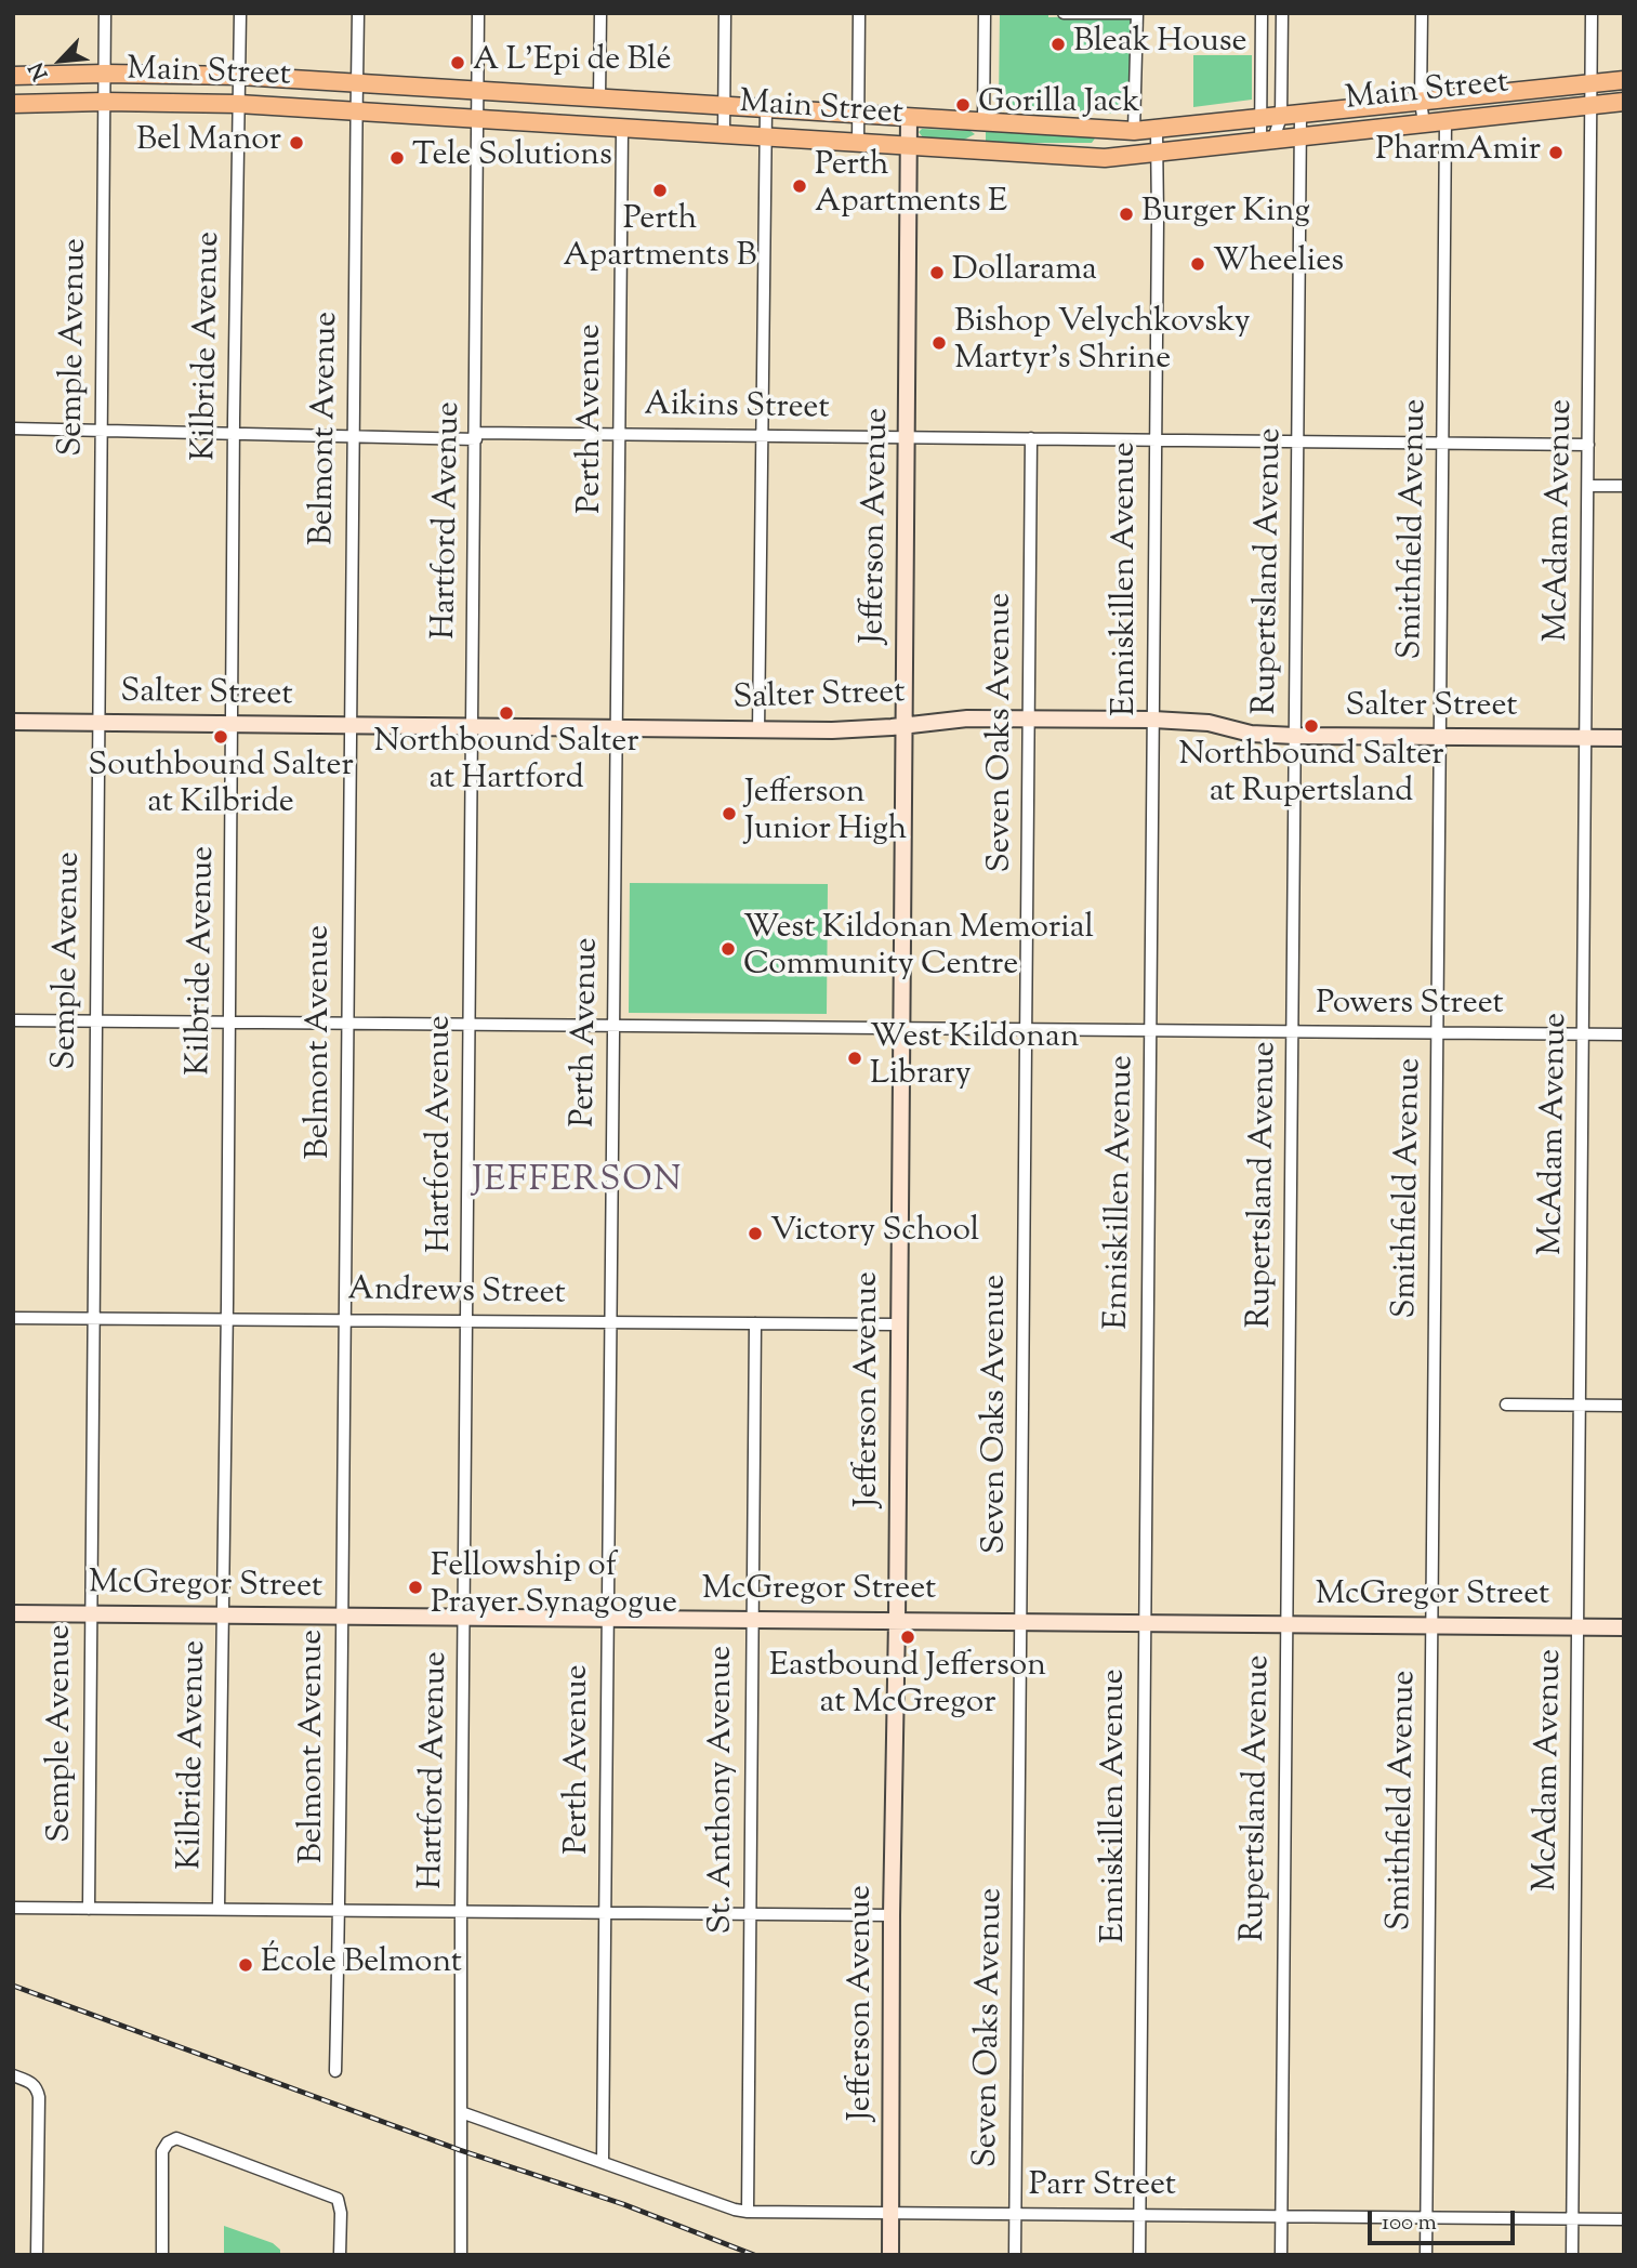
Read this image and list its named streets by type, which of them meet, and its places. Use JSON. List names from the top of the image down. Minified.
{"streets":{"main road":["Main Street","Jefferson Avenue","Salter Street","McGregor Street"],"street":["Kilbride Avenue","Semple Avenue","Aikins Street","Perth Avenue","Belmont Avenue","Hartford Avenue","McAdam Avenue","Smithfield Avenue","Rupertsland Avenue","Enniskillen Avenue","Seven Oaks Avenue","Powers Street","Andrews Street","St. Anthony Avenue","Parr Street"]},"crossings":[["Main Street","Kilbride Avenue"],["Main Street","Semple Avenue"],["Main Street","Perth Avenue"],["Main Street","Belmont Avenue"],["Main Street","Hartford Avenue"],["Main Street","McAdam Avenue"],["Main Street","Jefferson Avenue"],["Main Street","Smithfield Avenue"],["Main Street","Rupertsland Avenue"],["Main Street","Enniskillen Avenue"],["Kilbride Avenue","Aikins Street"],["Kilbride Avenue","Salter Street"],["Kilbride Avenue","Powers Street"],["Kilbride Avenue","Andrews Street"],["Kilbride Avenue","McGregor Street"],["Semple Avenue","Aikins Street"],["Semple Avenue","Salter Street"],["Semple Avenue","Powers Street"],["Semple Avenue","Andrews Street"],["Semple Avenue","McGregor Street"],["Aikins Street","Perth Avenue"],["Aikins Street","Belmont Avenue"],["Aikins Street","Hartford Avenue"],["Aikins Street","McAdam Avenue"],["Aikins Street","Jefferson Avenue"],["Aikins Street","Smithfield Avenue"],["Aikins Street","Rupertsland Avenue"],["Aikins Street","Enniskillen Avenue"],["Aikins Street","Seven Oaks Avenue"],["Perth Avenue","Salter Street"],["Perth Avenue","Powers Street"],["Perth Avenue","Andrews Street"],["Perth Avenue","McGregor Street"],["Perth Avenue","Parr Street"],["Belmont Avenue","Salter Street"],["Belmont Avenue","Powers Street"],["Belmont Avenue","Andrews Street"],["Belmont Avenue","McGregor Street"],["Hartford Avenue","Salter Street"],["Hartford Avenue","Powers Street"],["Hartford Avenue","Andrews Street"],["Hartford Avenue","McGregor Street"],["Hartford Avenue","Parr Street"],["McAdam Avenue","Salter Street"],["McAdam Avenue","Powers Street"],["McAdam Avenue","McGregor Street"],["McAdam Avenue","Parr Street"],["Jefferson Avenue","Salter Street"],["Jefferson Avenue","Powers Street"],["Jefferson Avenue","Andrews Street"],["Jefferson Avenue","McGregor Street"],["Jefferson Avenue","Parr Street"],["Smithfield Avenue","Salter Street"],["Smithfield Avenue","Powers Street"],["Smithfield Avenue","McGregor Street"],["Smithfield Avenue","Parr Street"],["Rupertsland Avenue","Salter Street"],["Rupertsland Avenue","Powers Street"],["Rupertsland Avenue","McGregor Street"],["Rupertsland Avenue","Parr Street"],["Enniskillen Avenue","Salter Street"],["Enniskillen Avenue","Powers Street"],["Enniskillen Avenue","McGregor Street"],["Enniskillen Avenue","Parr Street"],["Salter Street","Seven Oaks Avenue"],["Seven Oaks Avenue","Powers Street"],["Seven Oaks Avenue","McGregor Street"],["Seven Oaks Avenue","Parr Street"],["Andrews Street","St. Anthony Avenue"],["McGregor Street","St. Anthony Avenue"],["St. Anthony Avenue","Parr Street"]],"districts":["JEFFERSON"],"places":["Bleak House","A L'Epi de Blé","Gorilla Jack","Bel Manor","PharmAmir","Tele Solutions","Perth Apartments E","Perth Apartments B","Burger King","Wheelies","Dollarama","Bishop Velychkovsky Martyr’s Shrine","Northbound Salter at Hartford","Northbound Salter at Rupertsland","Southbound Salter at Kilbride","Jefferson Junior High","West Kildonan Memorial Community Centre","West Kildonan Library","Victory School","Fellowship of Prayer Synagogue","Eastbound Jefferson at McGregor","École Belmont"],"scale_bar":"100 m","north":"bottom left"}
